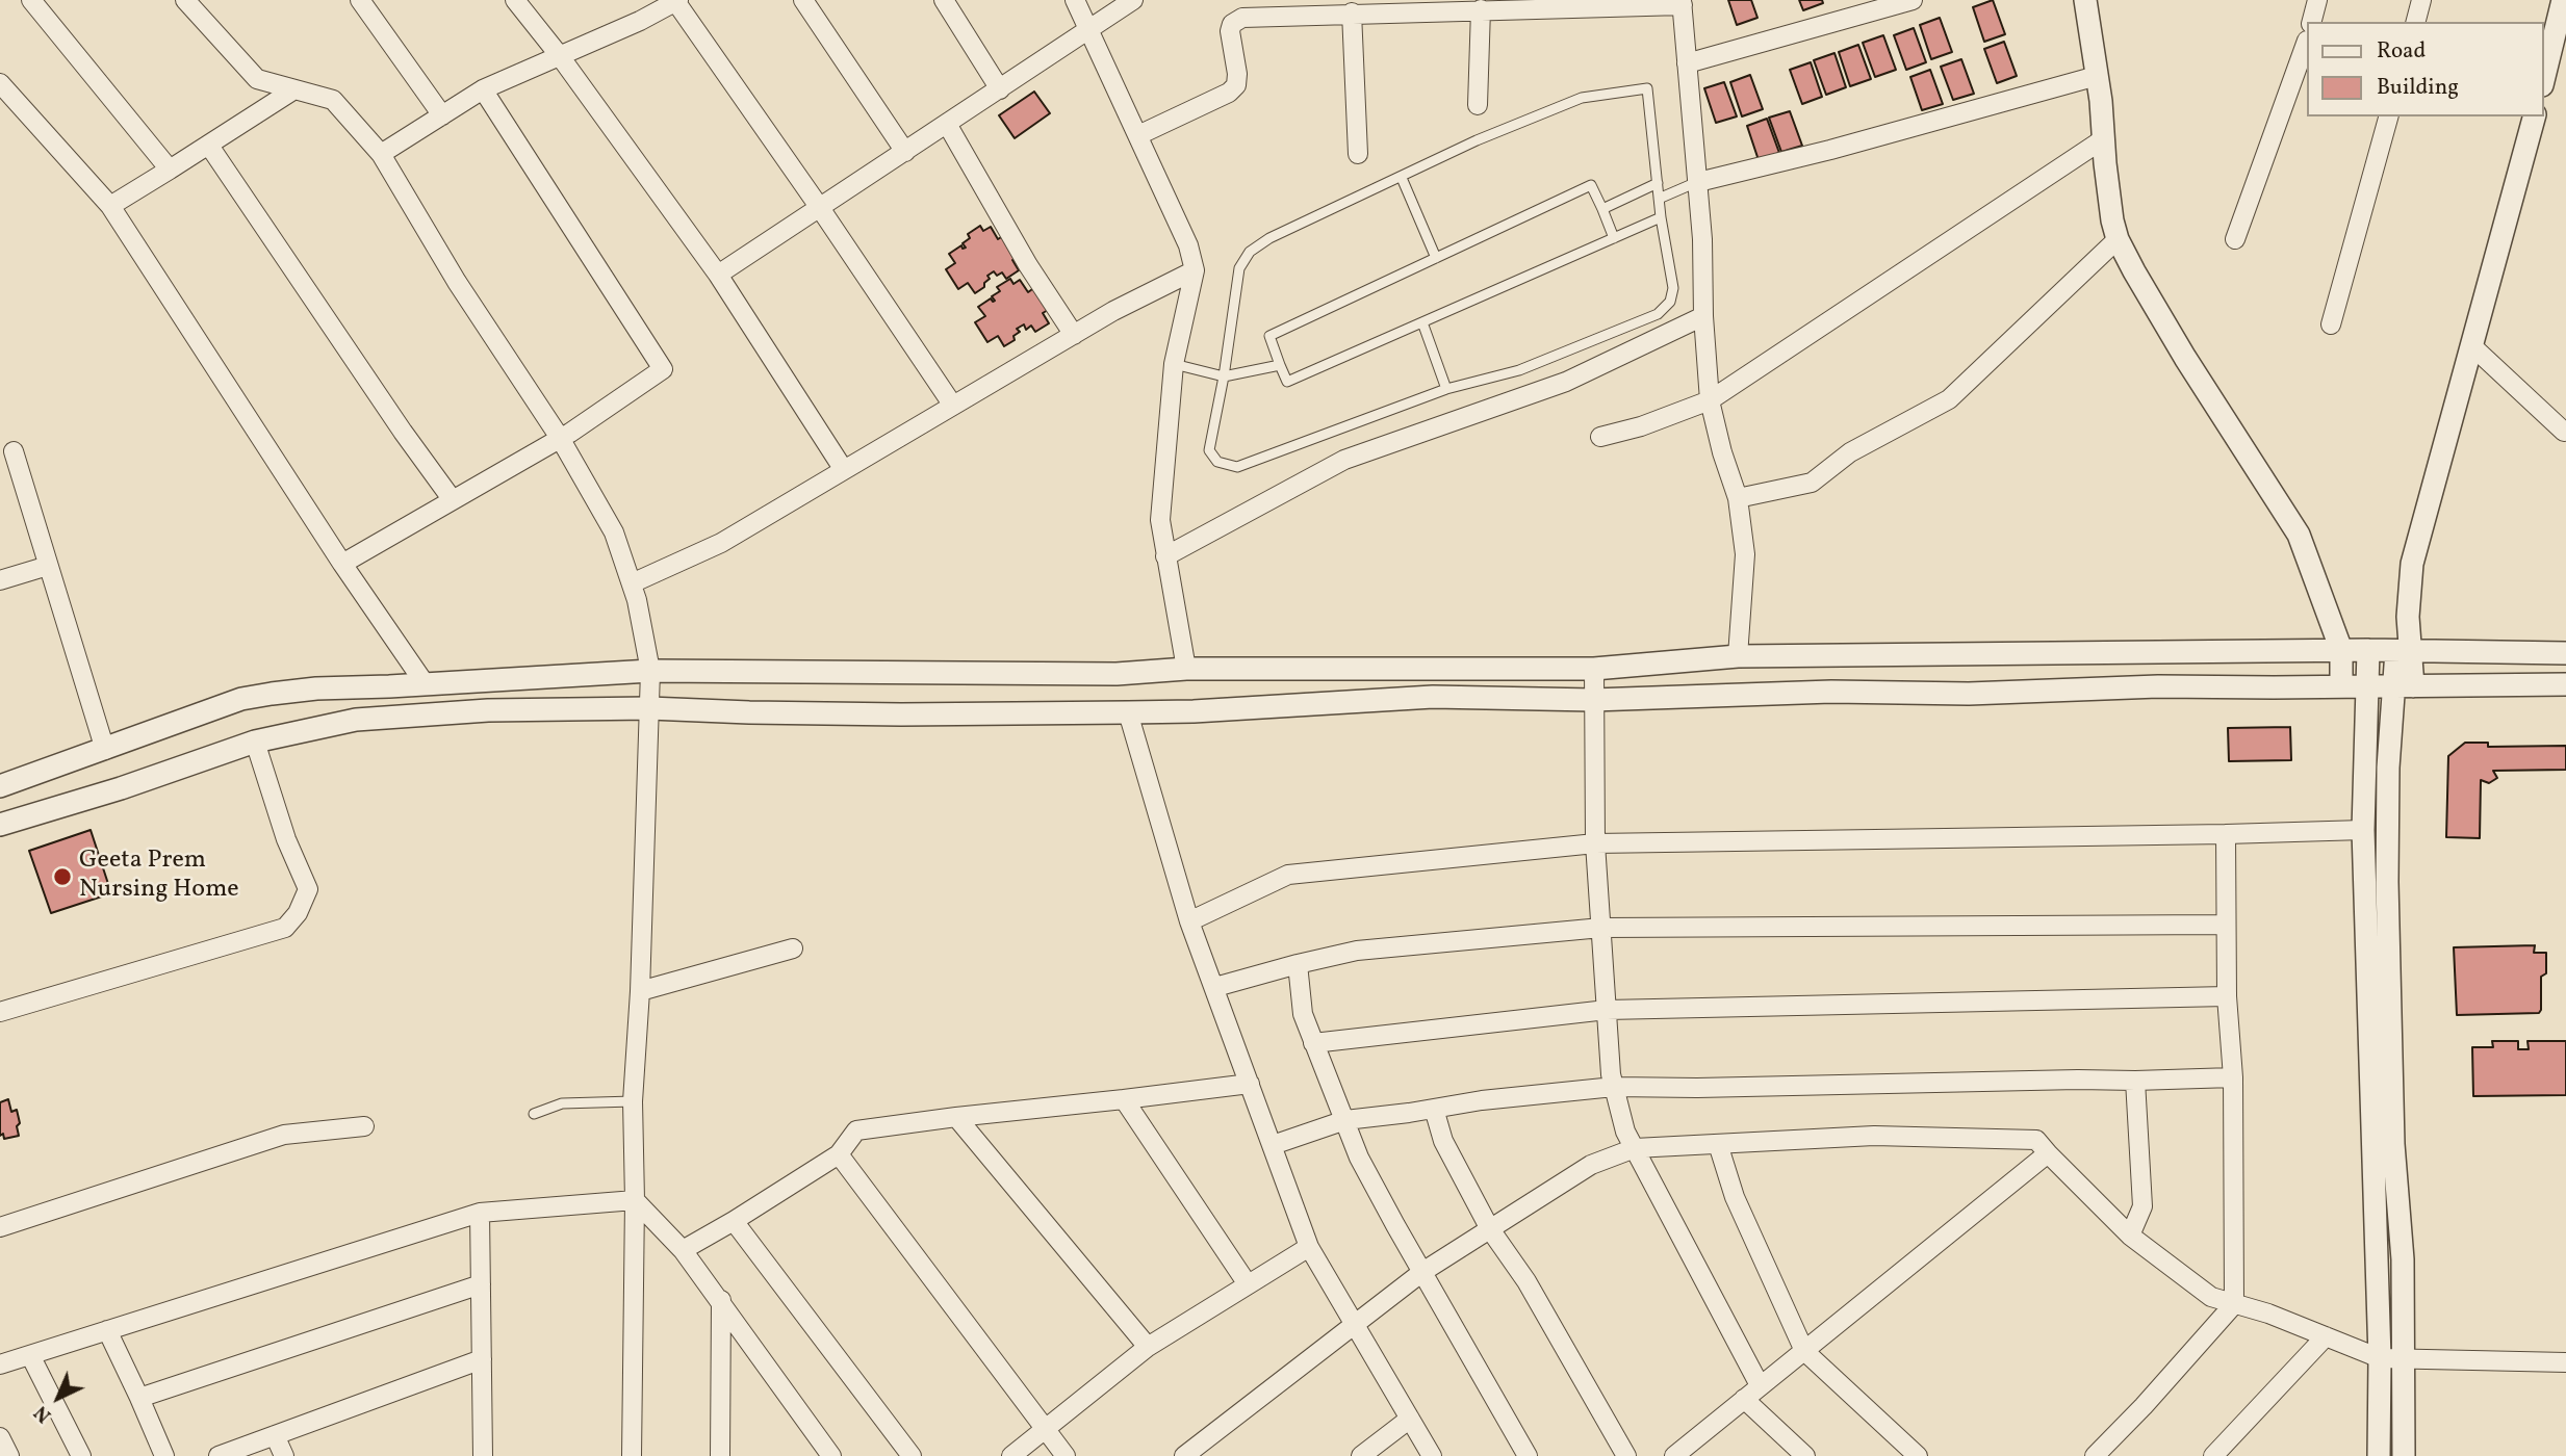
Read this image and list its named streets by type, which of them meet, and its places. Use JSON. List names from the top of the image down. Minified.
{"places":["Geeta Prem Nursing Home"],"legend":["Road","Building"],"north":"bottom left"}
